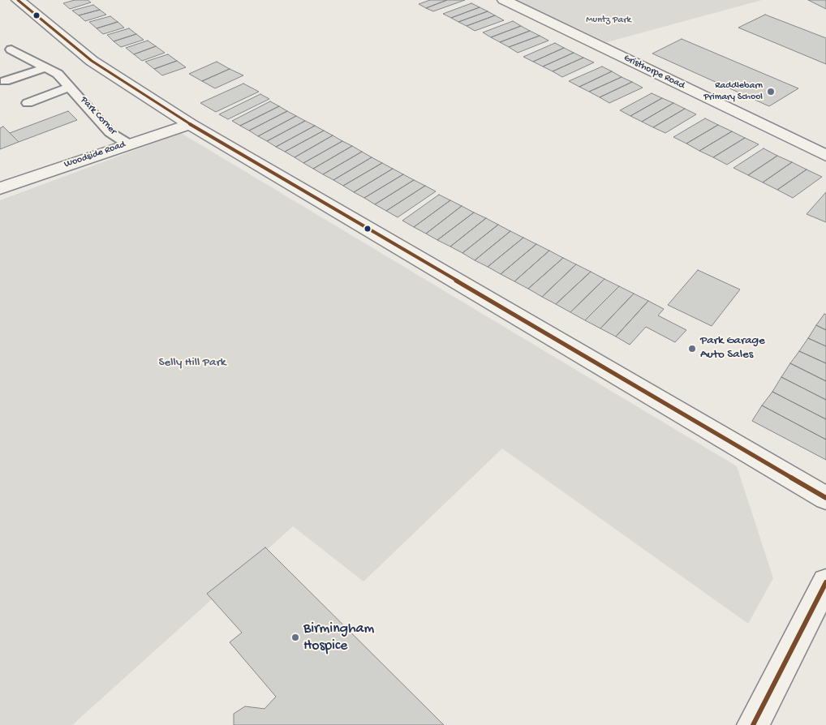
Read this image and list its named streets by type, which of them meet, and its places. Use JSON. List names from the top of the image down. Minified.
{"streets":{"street":["Gristhorpe Road","Woodside Road"],"lane":["Park Corner"]},"crossings":[["Park Corner","Woodside Road"]],"parks":["Muntz Park","Selly Hill Park"],"places":["Raddlebarn Primary School","Park Garage Auto Sales","Birmingham Hospice"]}
